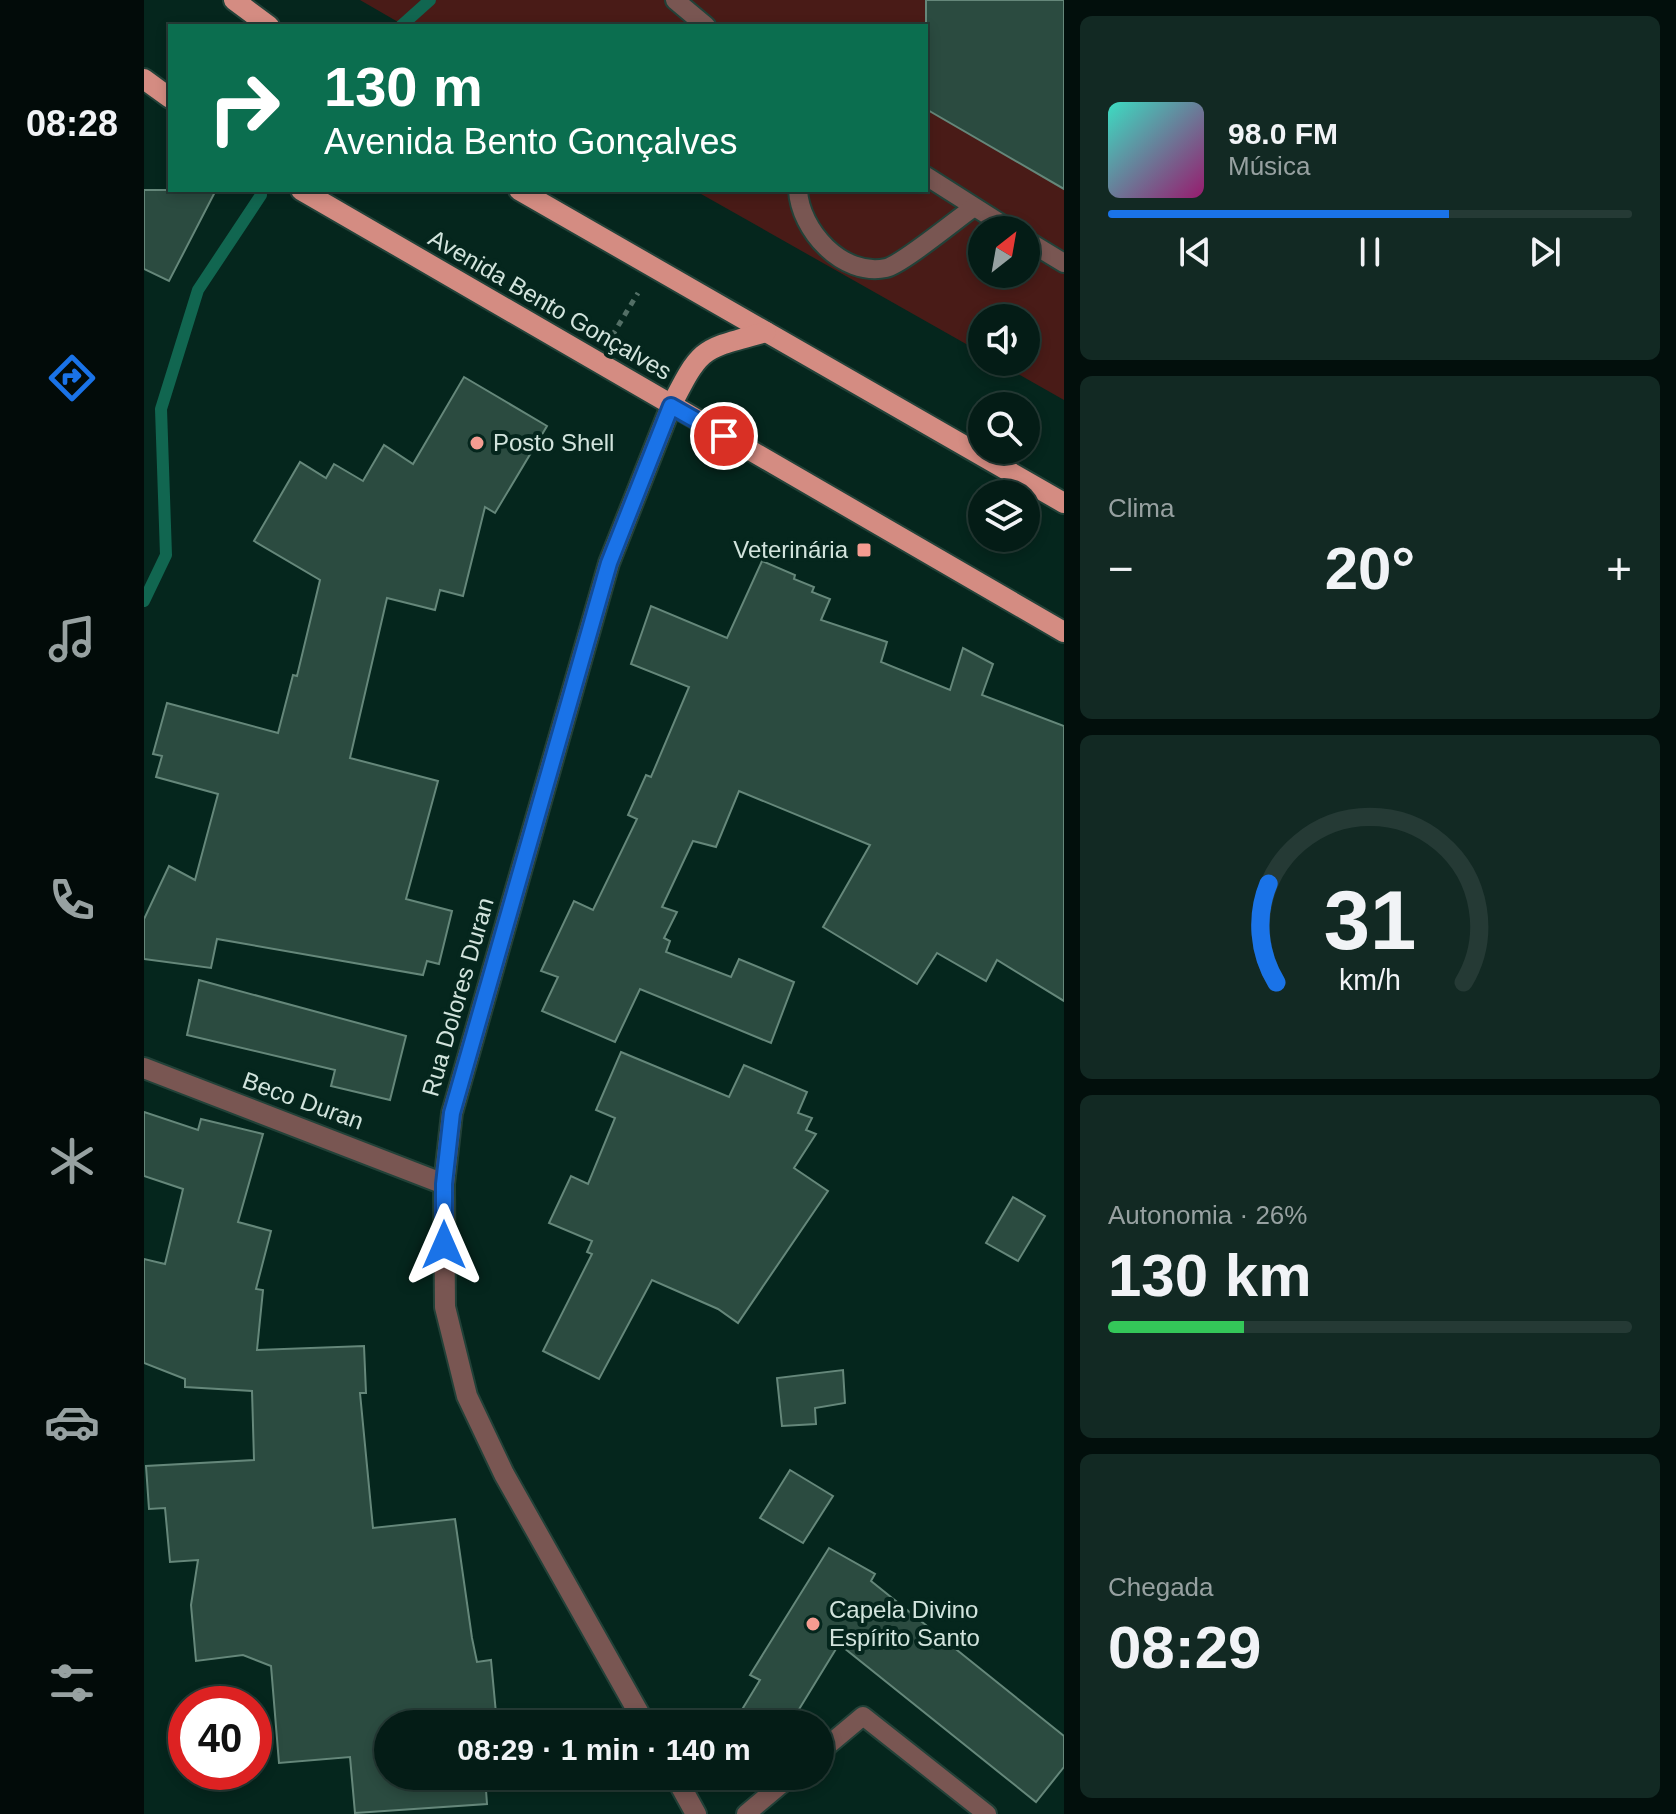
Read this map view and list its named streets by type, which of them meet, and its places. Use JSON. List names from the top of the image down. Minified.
{"streets":{"main road":["Avenida Bento Gonçalves"],"street":["Rua Dolores Duran","Beco Duran"]},"crossings":[["Avenida Bento Gonçalves","Rua Dolores Duran"],["Rua Dolores Duran","Beco Duran"]],"places":{"other":["Posto Shell","Capela Divino Espírito Santo"],"transit":["Veterinária"]},"north":"top right","page":{"tabs":"08:28","turn":["130 m","Avenida Bento Gonçalves"],"song":["98.0 FM","Música"],"tile":["Clima",["Autonomia · 26%","130 km"],["Chegada","08:29"]],"heat":["−","20°","+"],"limit":"40","trip":"08:29 · 1 min · 140 m","gauge":["31","km/h"]}}
